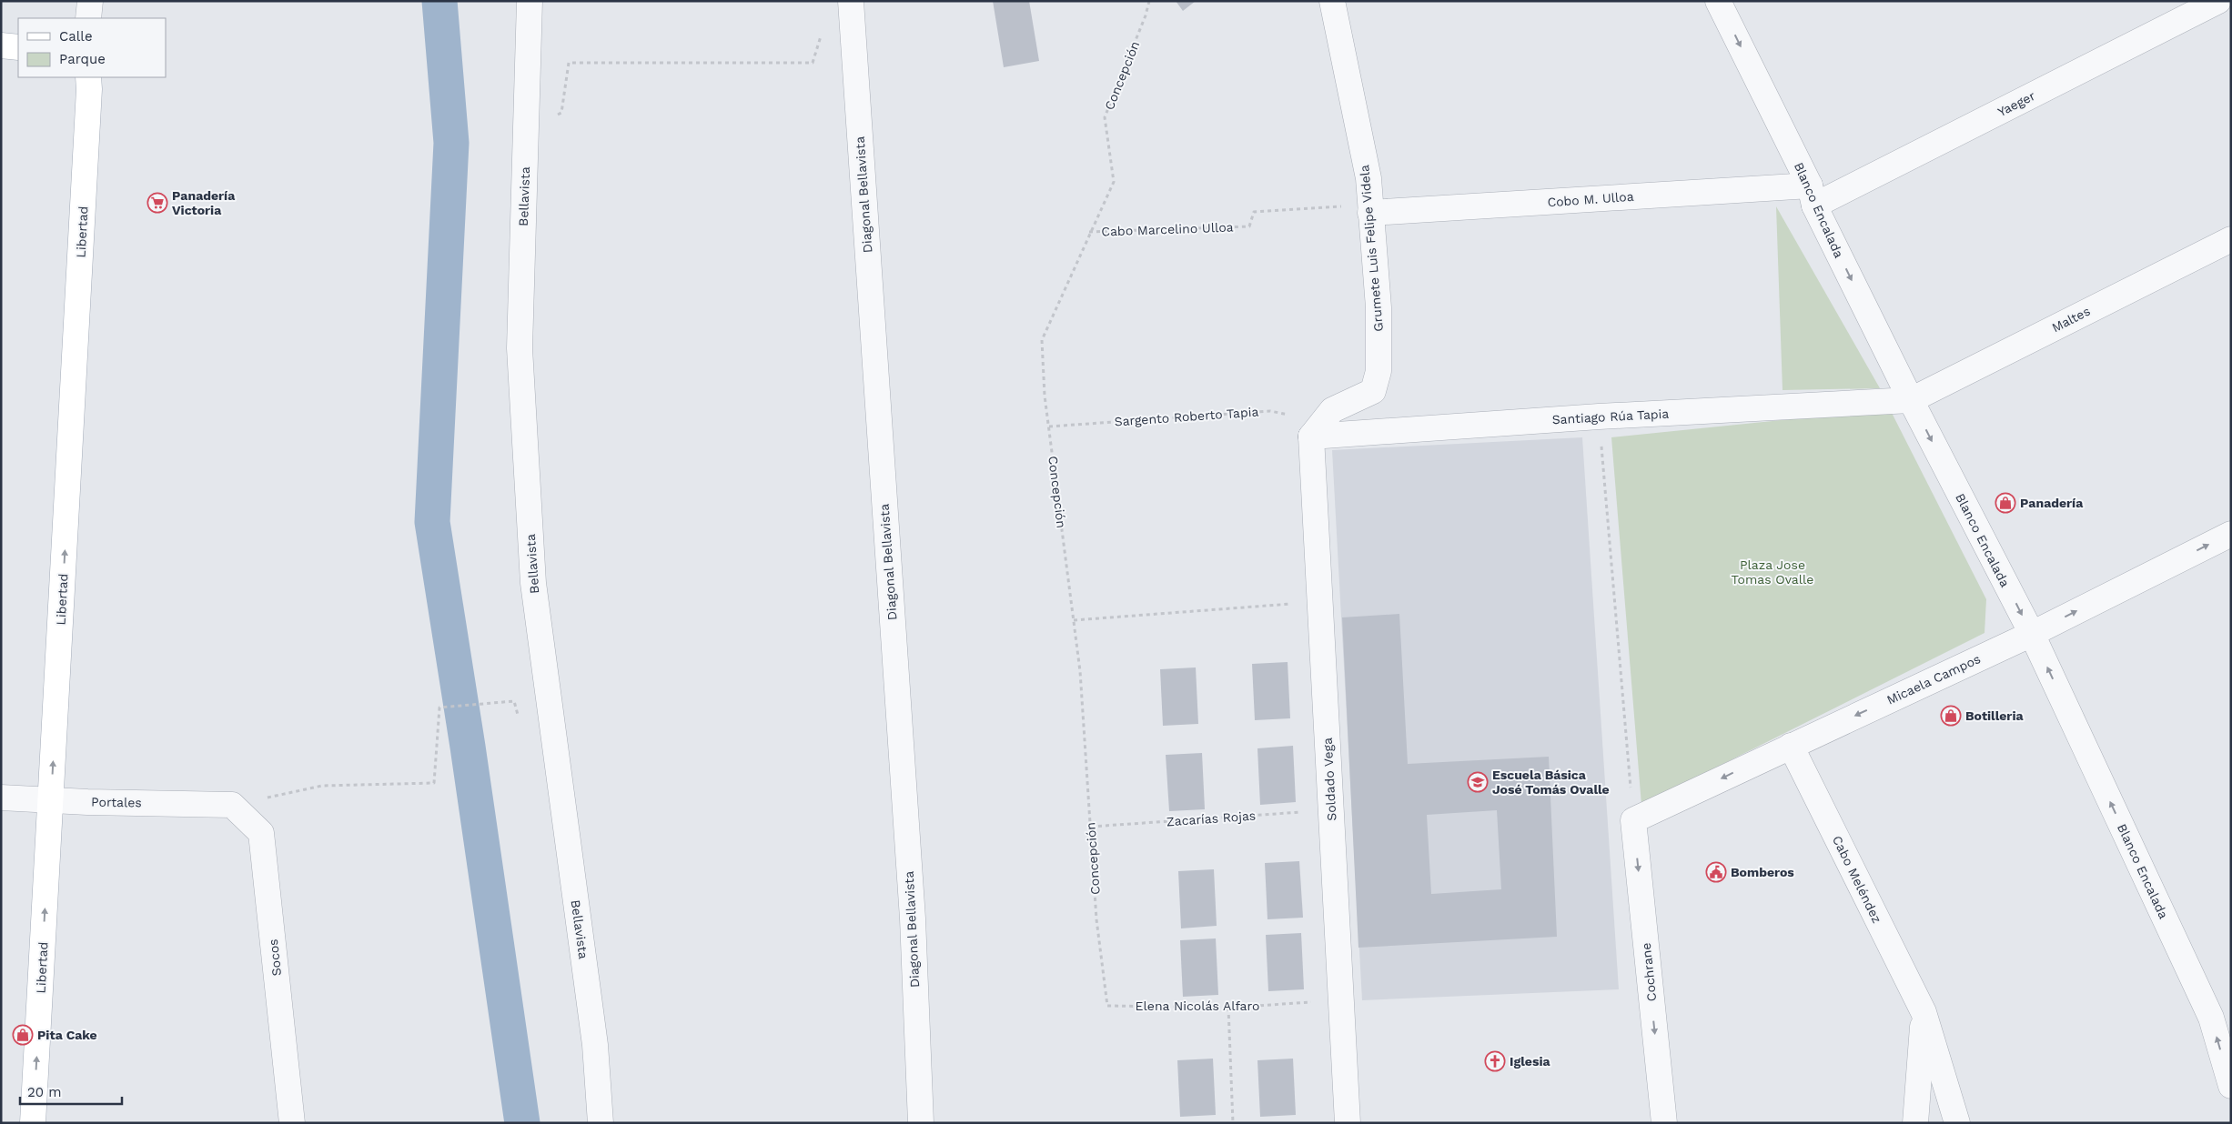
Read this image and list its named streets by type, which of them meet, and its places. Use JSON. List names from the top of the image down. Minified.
{"streets":{"main road":["Libertad"],"street":["Yaeger","Diagonal Bellavista","Bellavista","Cobo M. Ulloa","Blanco Encalada","Grumete Luis Felipe Videla","Maltes","Santiago Rúa Tapia","Micaela Campos","Soldado Vega","Portales","Cabo Meléndez","Socos","Cochrane"],"path":["Concepción","Cabo Marcelino Ulloa","Sargento Roberto Tapia","Zacarías Rojas","Elena Nicolás Alfaro"]},"crossings":[["Concepción","Cabo Marcelino Ulloa"],["Concepción","Sargento Roberto Tapia"],["Concepción","Zacarías Rojas"],["Concepción","Elena Nicolás Alfaro"],["Yaeger","Cobo M. Ulloa"],["Yaeger","Blanco Encalada"],["Cobo M. Ulloa","Blanco Encalada"],["Cobo M. Ulloa","Cabo Marcelino Ulloa"],["Cobo M. Ulloa","Grumete Luis Felipe Videla"],["Blanco Encalada","Maltes"],["Blanco Encalada","Santiago Rúa Tapia"],["Blanco Encalada","Micaela Campos"],["Cabo Marcelino Ulloa","Grumete Luis Felipe Videla"],["Libertad","Portales"],["Grumete Luis Felipe Videla","Sargento Roberto Tapia"],["Grumete Luis Felipe Videla","Santiago Rúa Tapia"],["Grumete Luis Felipe Videla","Soldado Vega"],["Maltes","Santiago Rúa Tapia"],["Sargento Roberto Tapia","Santiago Rúa Tapia"],["Sargento Roberto Tapia","Soldado Vega"],["Santiago Rúa Tapia","Soldado Vega"],["Micaela Campos","Cabo Meléndez"],["Micaela Campos","Cochrane"],["Soldado Vega","Zacarías Rojas"],["Soldado Vega","Elena Nicolás Alfaro"],["Portales","Socos"]],"one_way":["Libertad","Cochrane"],"parks":["Plaza Jose Tomas Ovalle"],"places":{"supermarket":["Panadería Victoria"],"shop":["Panadería","Botilleria","Pita Cake"],"school or university":["Escuela Básica José Tomás Ovalle"],"public building":["Bomberos"],"church":["Iglesia"]},"legend":["Calle","Parque"],"scale_bar":"20 m"}
